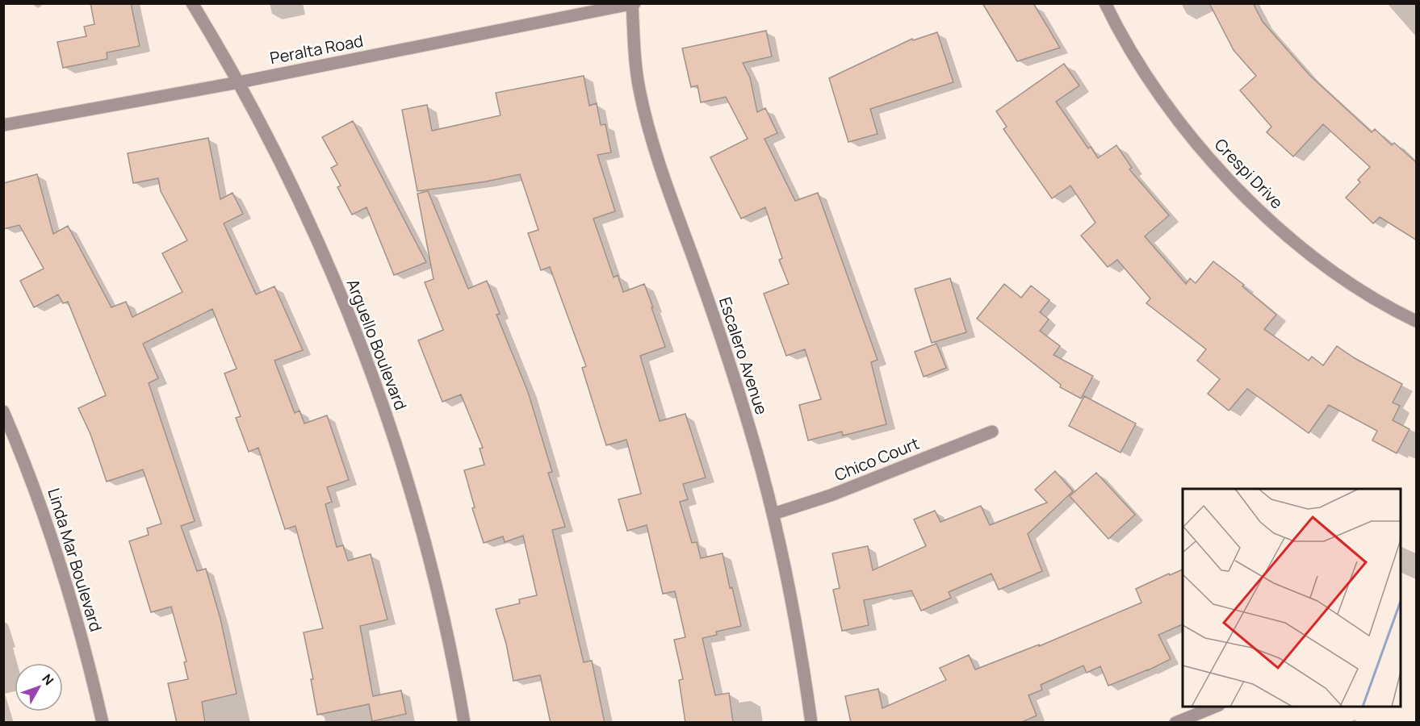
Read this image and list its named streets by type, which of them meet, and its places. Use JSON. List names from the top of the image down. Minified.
{"streets":{"street":["Peralta Road","Crespi Drive","Arguello Boulevard","Escalero Avenue","Chico Court","Linda Mar Boulevard"]},"crossings":[["Peralta Road","Arguello Boulevard"],["Peralta Road","Escalero Avenue"],["Escalero Avenue","Chico Court"]],"north":"top right"}
